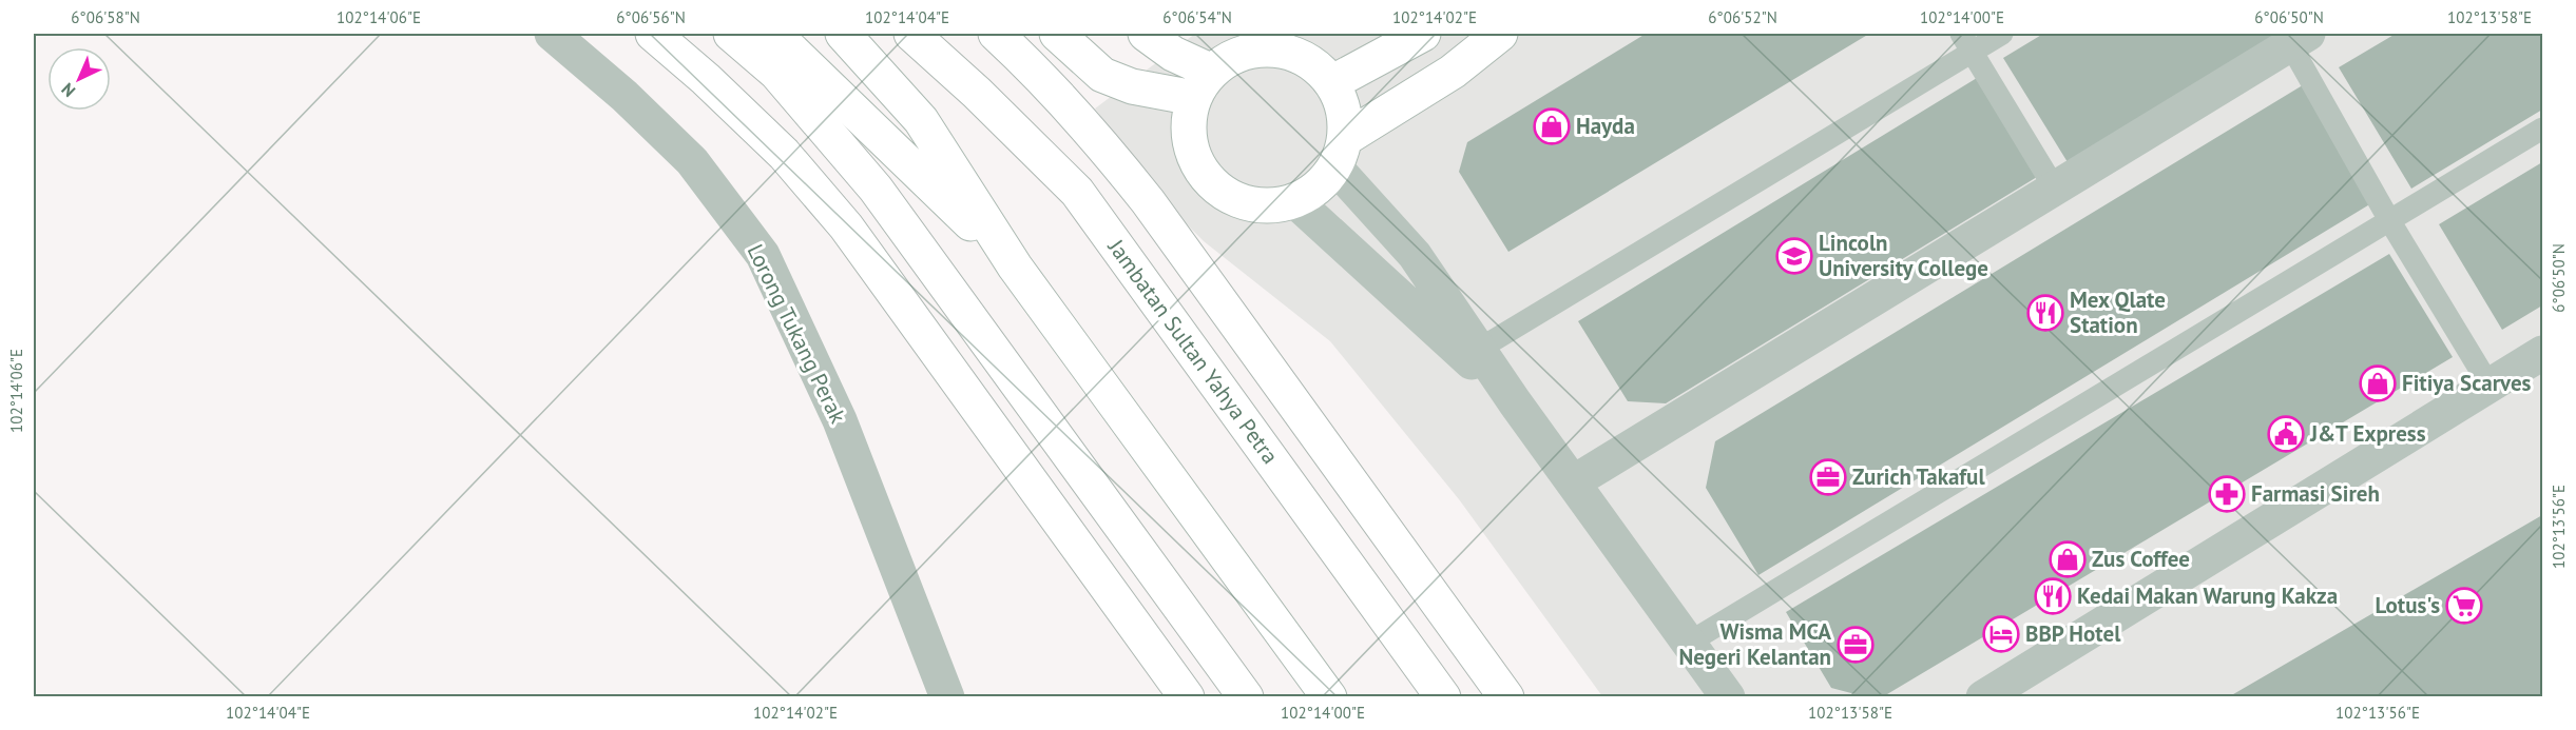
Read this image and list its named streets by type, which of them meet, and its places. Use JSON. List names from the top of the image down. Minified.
{"streets":{"main road":["Jambatan Sultan Yahya Petra"],"street":["Lorong Tukang Perak"]},"places":{"shop":["Hayda","Fitiya Scarves","Zus Coffee"],"school or university":["Lincoln University College"],"restaurant":["Mex Qlate Station","Kedai Makan Warung Kakza"],"public building":["J&T Express"],"office":["Zurich Takaful","Wisma MCA Negeri Kelantan"],"pharmacy":["Farmasi Sireh"],"supermarket":["Lotus's"],"hotel":["BBP Hotel"]},"north":"bottom left","coordinates":["6°06'58\"N","102°14'06\"E","6°06'56\"N","102°14'04\"E","6°06'54\"N","102°14'02\"E","6°06'52\"N","102°14'00\"E","6°06'50\"N","102°13'58\"E","102°13'56\"E"]}
